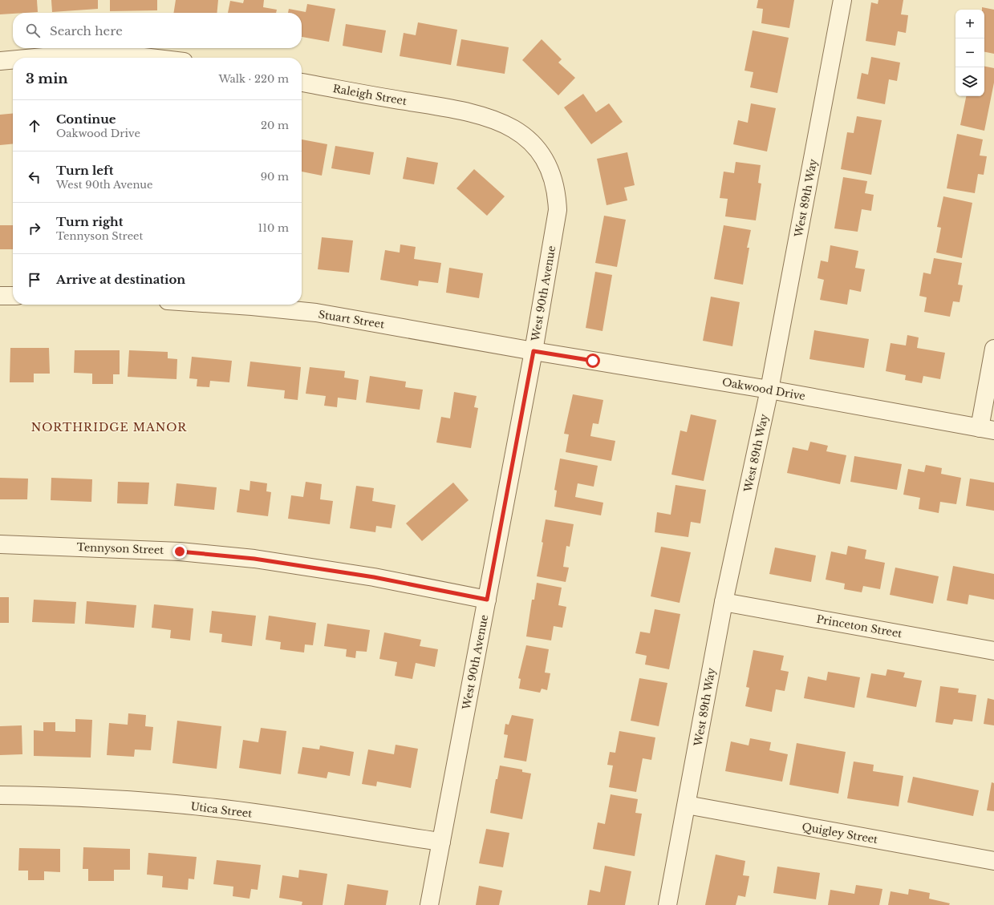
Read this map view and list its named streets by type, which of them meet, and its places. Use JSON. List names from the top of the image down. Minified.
{"streets":{"street":["Raleigh Street","West 89th Way","West 90th Avenue","Stuart Street","Oakwood Drive","Tennyson Street","Princeton Street","Utica Street","Quigley Street"]},"crossings":[["Raleigh Street","West 90th Avenue"],["West 89th Way","Oakwood Drive"],["West 89th Way","Princeton Street"],["West 89th Way","Quigley Street"],["West 90th Avenue","Stuart Street"],["West 90th Avenue","Oakwood Drive"],["West 90th Avenue","Tennyson Street"],["West 90th Avenue","Utica Street"],["Stuart Street","Oakwood Drive"]],"districts":["NORTHRIDGE MANOR"],"page":{"map_buttons":["+","−"],"search":"Search here","heading":["3 min","Walk · 220 m"],"list":[["Continue","Oakwood Drive","20 m"],["Turn left","West 90th Avenue","90 m"],["Turn right","Tennyson Street","110 m"],"Arrive at destination"]}}
